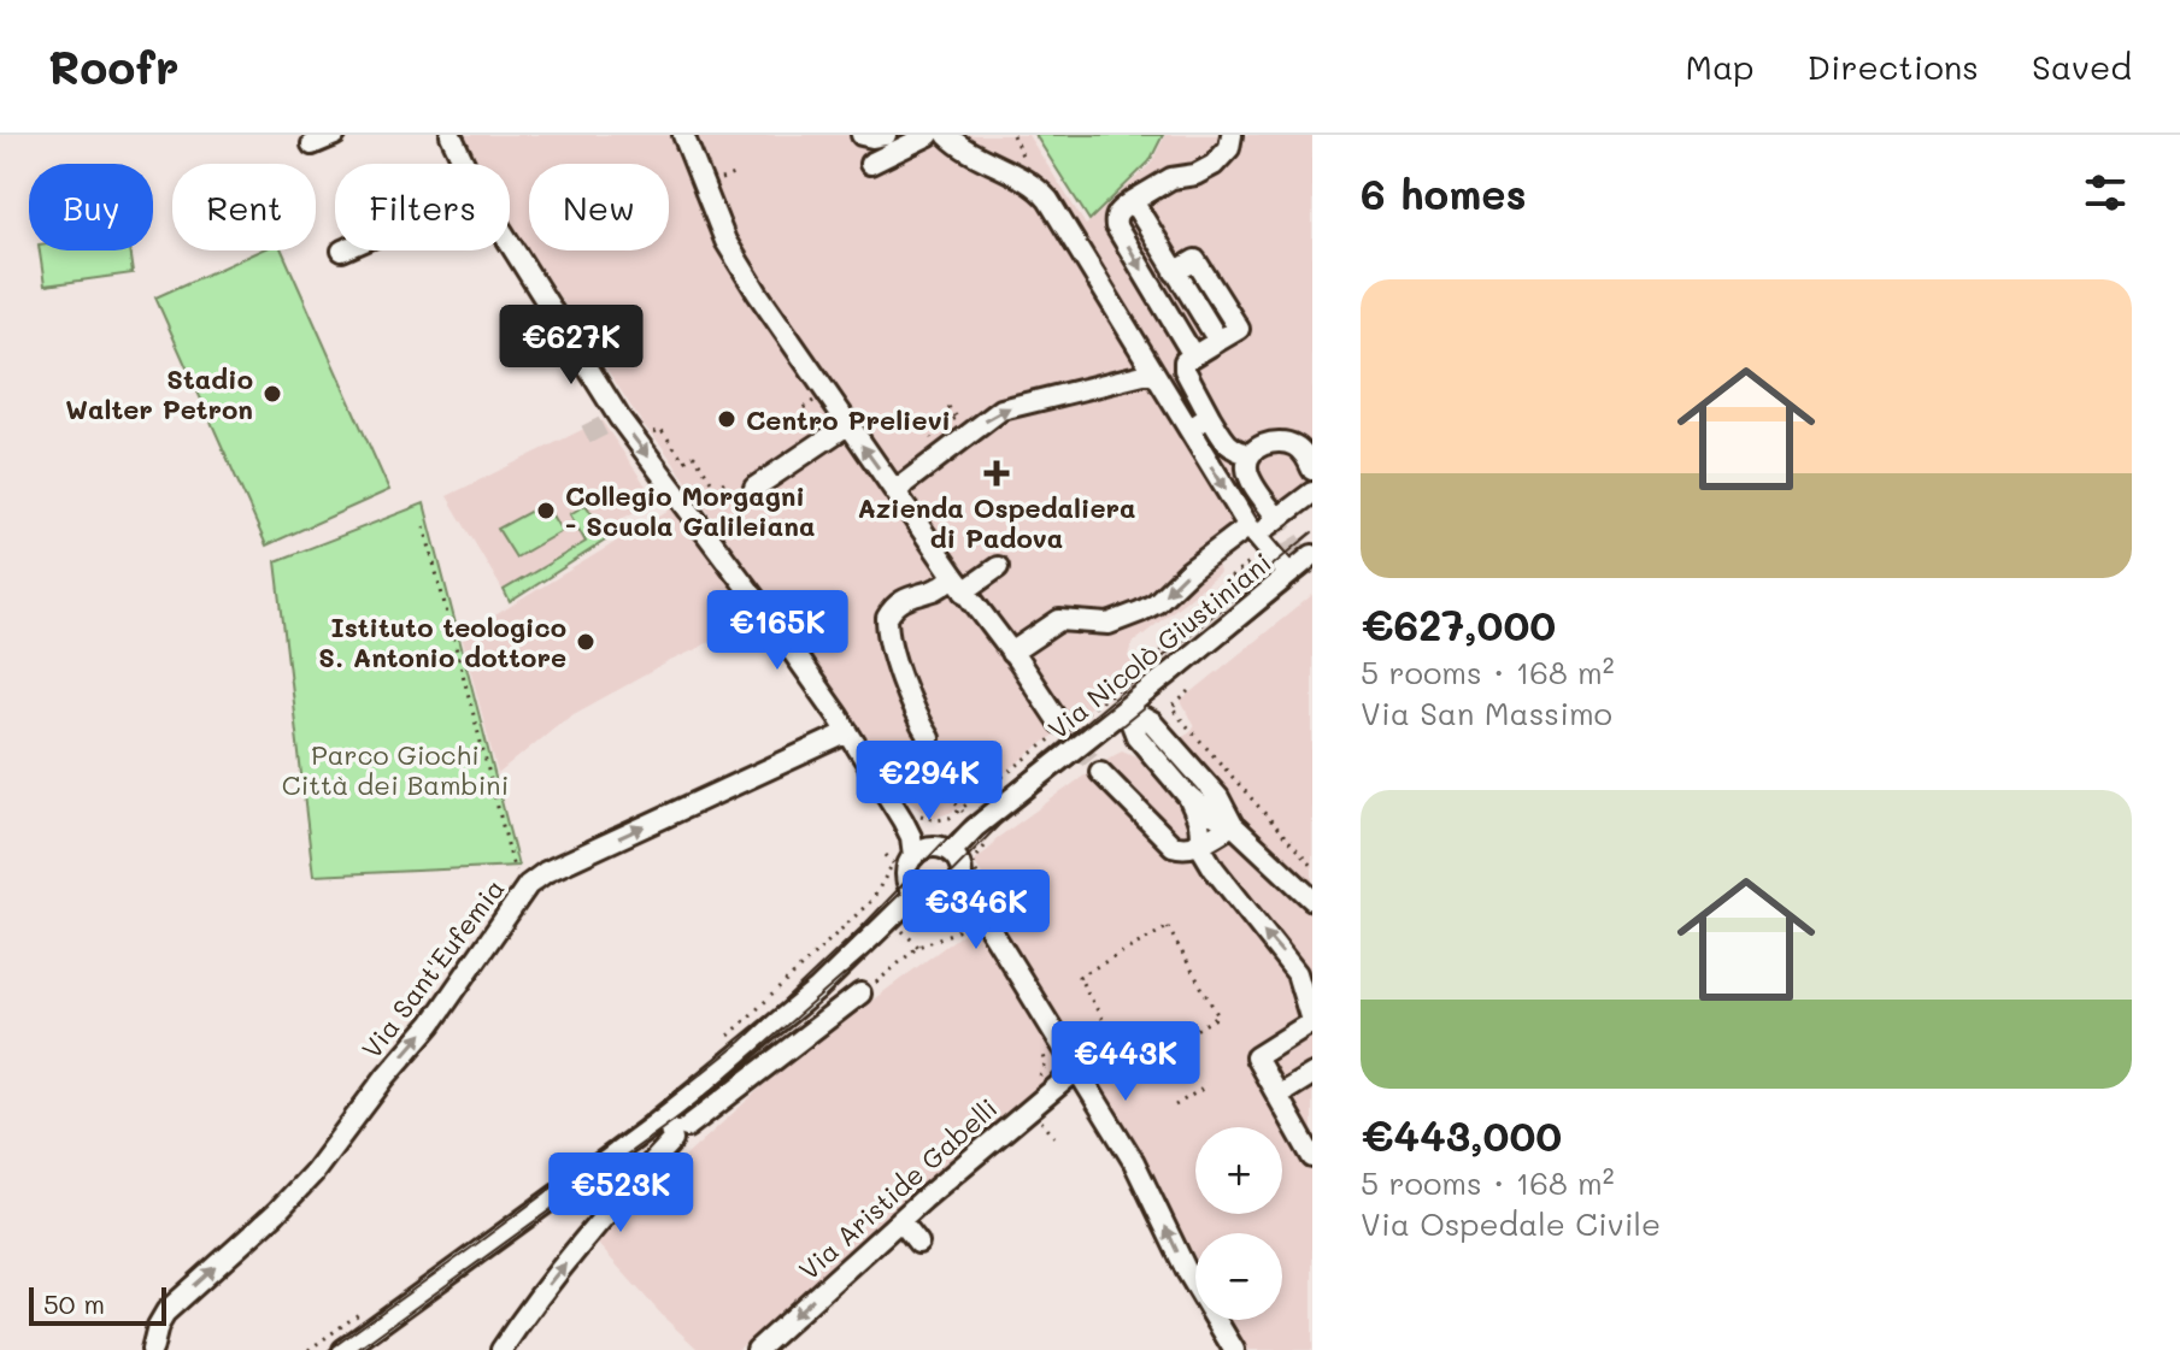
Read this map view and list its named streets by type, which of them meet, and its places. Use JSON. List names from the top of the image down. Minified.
{"streets":{"street":["Via Nicolò Giustiniani","Via Sant'Eufemia","Via Aristide Gabelli"]},"one_way":["Via Sant'Eufemia","Via Aristide Gabelli"],"parks":["Parco Giochi Città dei Bambini"],"places":{"other":["Stadio Walter Petron","Centro Prelievi","Collegio Morgagni - Scuola Galileiana","Istituto teologico S. Antonio dottore"],"health":["Azienda Ospedaliera di Padova"]},"scale_bar":"50 m","page":{"header":"Roofr","nav":["Map","Directions","Saved"],"heading":"6 homes","chip":["Buy","Rent","Filters","New"],"list":[{"name":"€627,000","note":"5 rooms · 168 m² · Via San Massimo"},{"name":"€443,000","note":"5 rooms · 168 m² · Via Ospedale Civile"}],"price":["€627K","€165K","€294K","€346K","€443K","€523K"],"map_buttons":["+","−"],"scale":"50 m"}}
